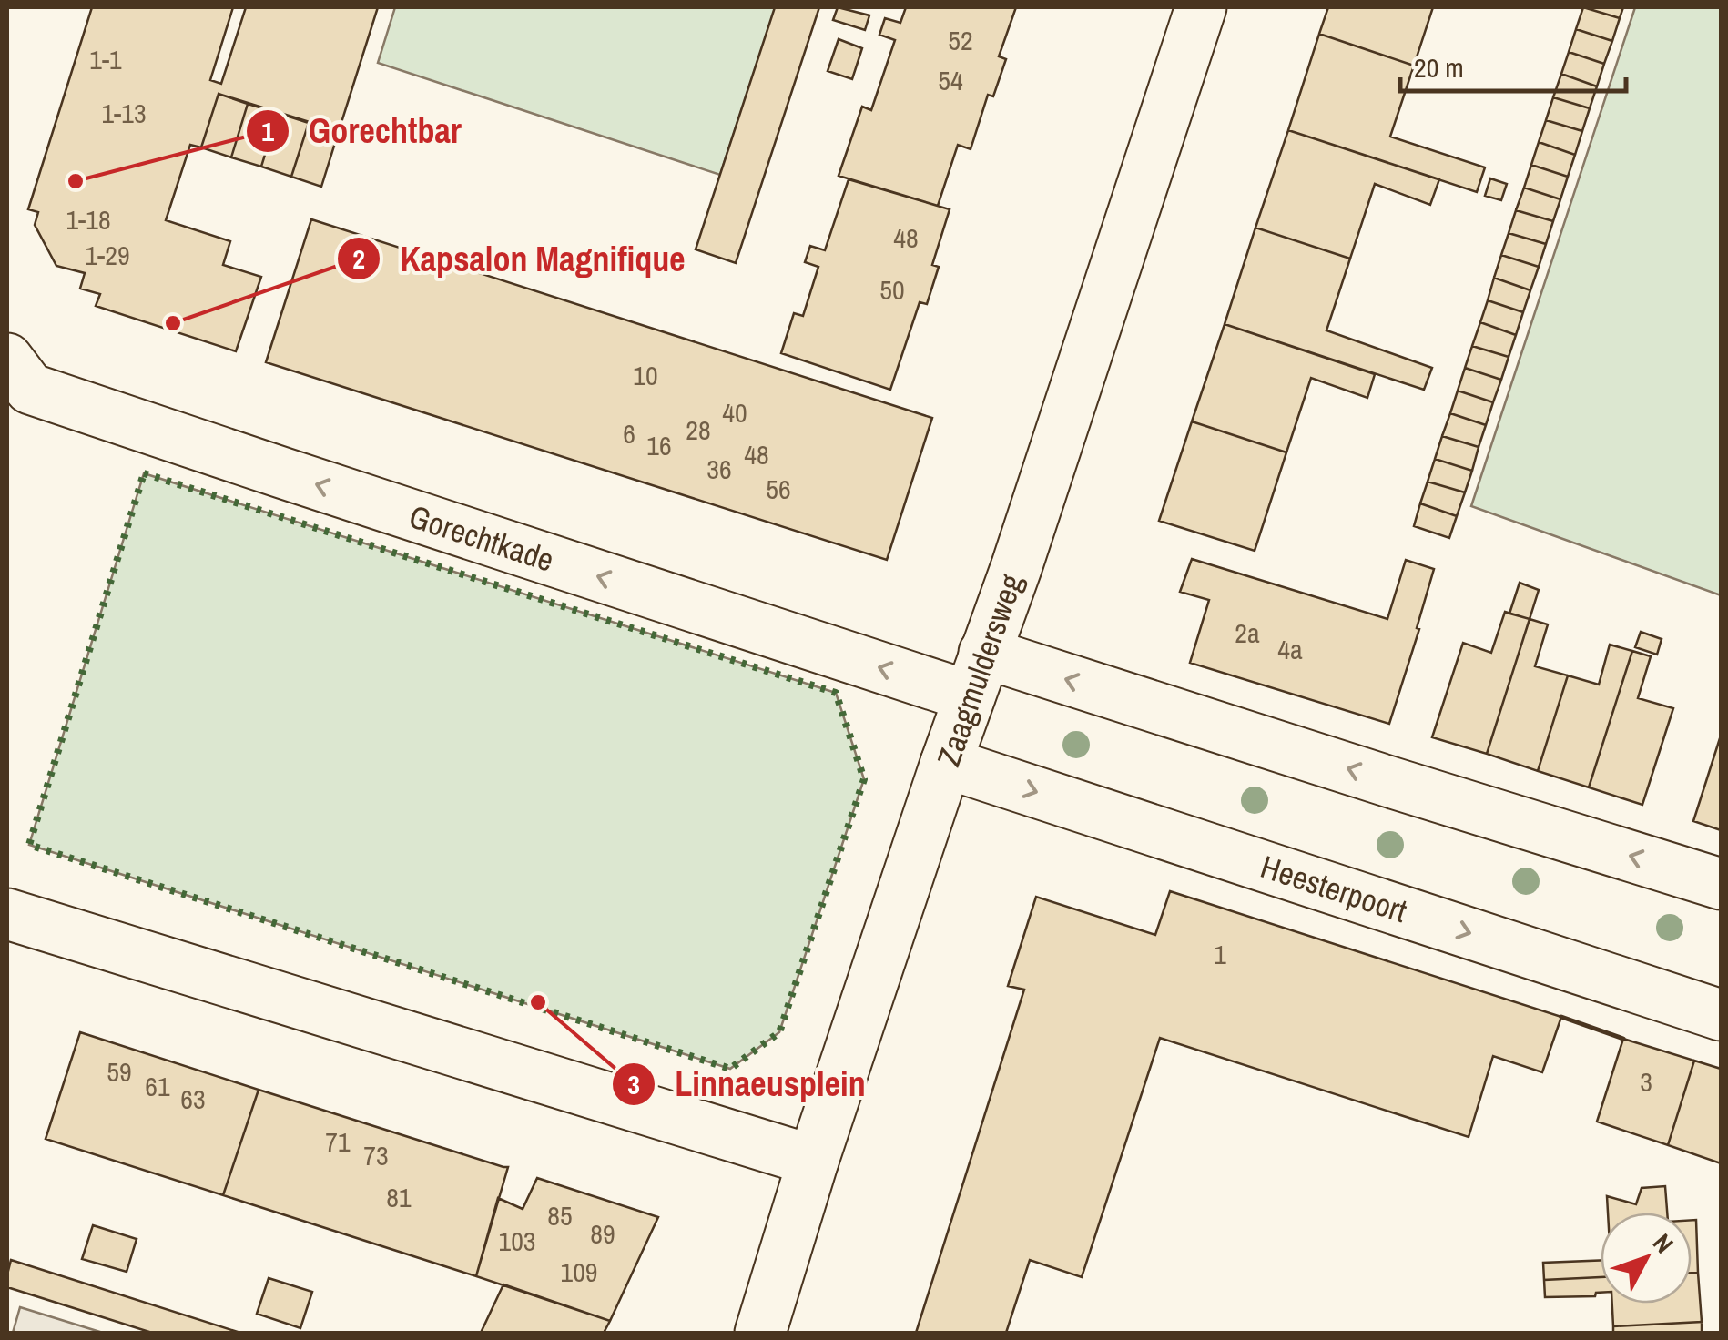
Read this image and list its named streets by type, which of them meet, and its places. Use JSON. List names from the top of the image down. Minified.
{"streets":{"street":["Gorechtkade","Zaagmuldersweg","Heesterpoort"]},"crossings":[["Gorechtkade","Zaagmuldersweg"],["Zaagmuldersweg","Heesterpoort"]],"one_way":["Gorechtkade"],"places":["Gorechtbar","Kapsalon Magnifique","Linnaeusplein"],"house_numbers":["52","1-1","54","1-13","1-18","48","1-29","50","10","40","28","6","16","48","36","56","2a","4a","1","59","3","61","63","71","73","81","85","89","103","109"],"scale_bar":"20 m","north":"top right"}
